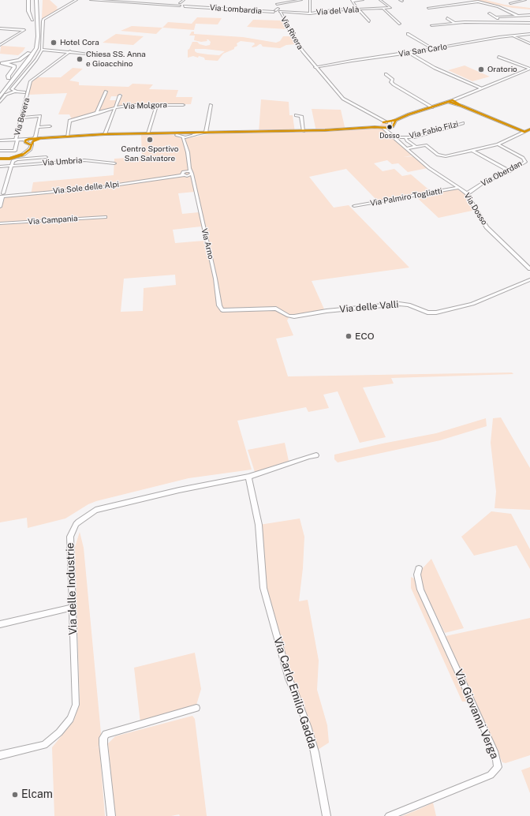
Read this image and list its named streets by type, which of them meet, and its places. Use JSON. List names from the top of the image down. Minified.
{"streets":{"street":["Via Lombardia","Via del Valà","Via Rivera","Via San Carlo","Via Molgora","Via Bevera","Via Fabio Filzi","Via Umbria","Via Oberdan","Via Sole delle Alpi","Via Palmiro Togliatti","Via Dosso","Via Campania","Via Arno","Via delle Valli","Via delle Industrie","Via Carlo Emilio Gadda","Via Giovanni Verga"]},"crossings":[["Via Lombardia","Via del Valà"],["Via Lombardia","Via Rivera"],["Via del Valà","Via Rivera"],["Via Rivera","Via San Carlo"],["Via Fabio Filzi","Via Dosso"],["Via Oberdan","Via Dosso"],["Via Sole delle Alpi","Via Arno"],["Via Palmiro Togliatti","Via Dosso"],["Via Arno","Via delle Valli"],["Via delle Industrie","Via Carlo Emilio Gadda"]],"places":["Hotel Cora","Chiesa SS. Anna e Gioacchino","Oratorio","Dosso","Centro Sportivo San Salvatore","ECO","Elcam"]}
